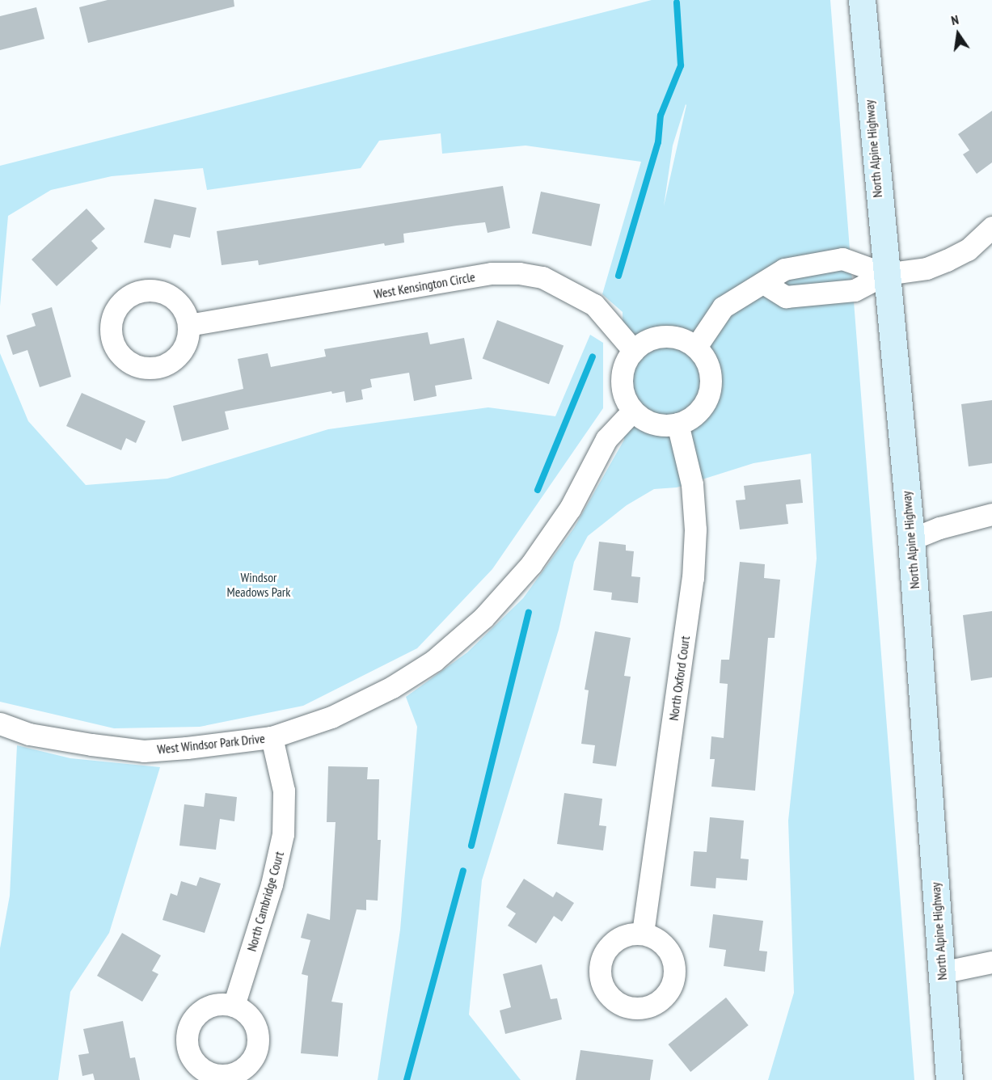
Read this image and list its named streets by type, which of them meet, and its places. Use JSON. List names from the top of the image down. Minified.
{"streets":{"main road":["North Alpine Highway"],"street":["West Kensington Circle","North Oxford Court","West Windsor Park Drive","North Cambridge Court"]},"crossings":[["West Kensington Circle","North Oxford Court"],["West Kensington Circle","West Windsor Park Drive"],["North Oxford Court","West Windsor Park Drive"],["West Windsor Park Drive","North Cambridge Court"]],"parks":["Windsor Meadows Park"],"north":"top"}
